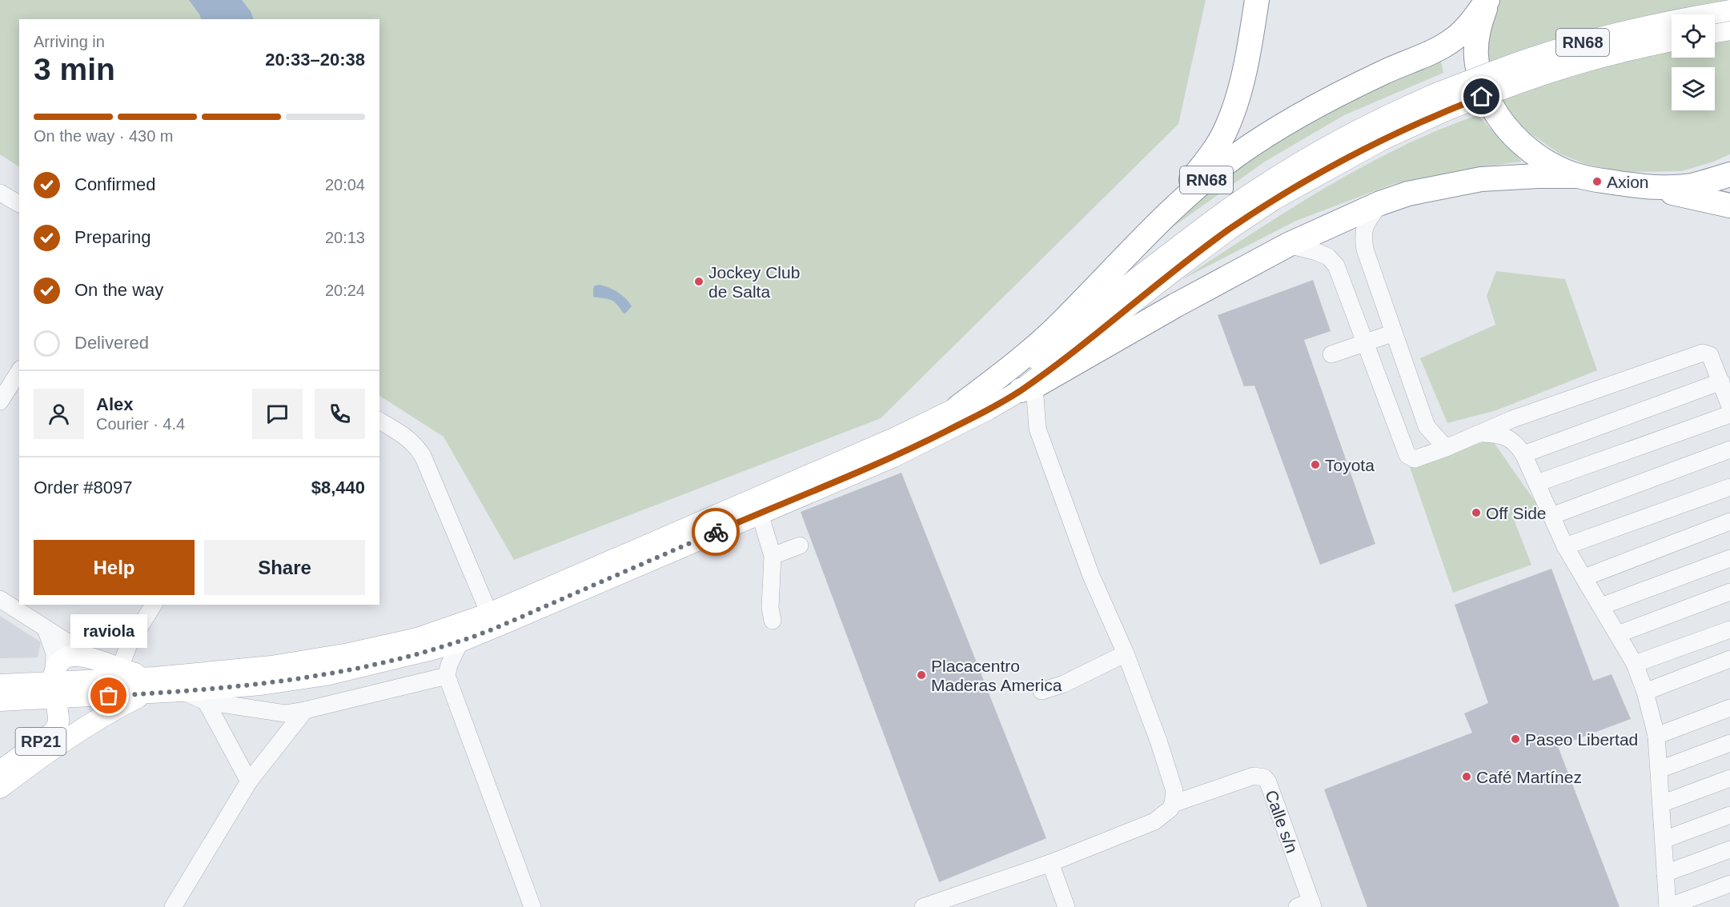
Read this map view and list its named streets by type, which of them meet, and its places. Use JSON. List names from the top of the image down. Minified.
{"streets":{"highway":["RN68"],"main road":["RP21"],"street":["Calle s/n"]},"crossings":[["RN68","RP21"]],"places":["Axion","Jockey Club de Salta","Toyota","Off Side","Placacentro Maderas America","raviola","Paseo Libertad","Café Martínez"],"page":{"heading":["3 min","Arriving in","20:33–20:38"],"panel":["Alex","Courier · 4.4","Order #8097","$8,440"],"bar":"On the way · 430 m","list":[["Confirmed","20:04"],["Preparing","20:13"],["On the way","20:24"],"Delivered"],"buttons":["Help","Share"],"bubble":"raviola"}}
